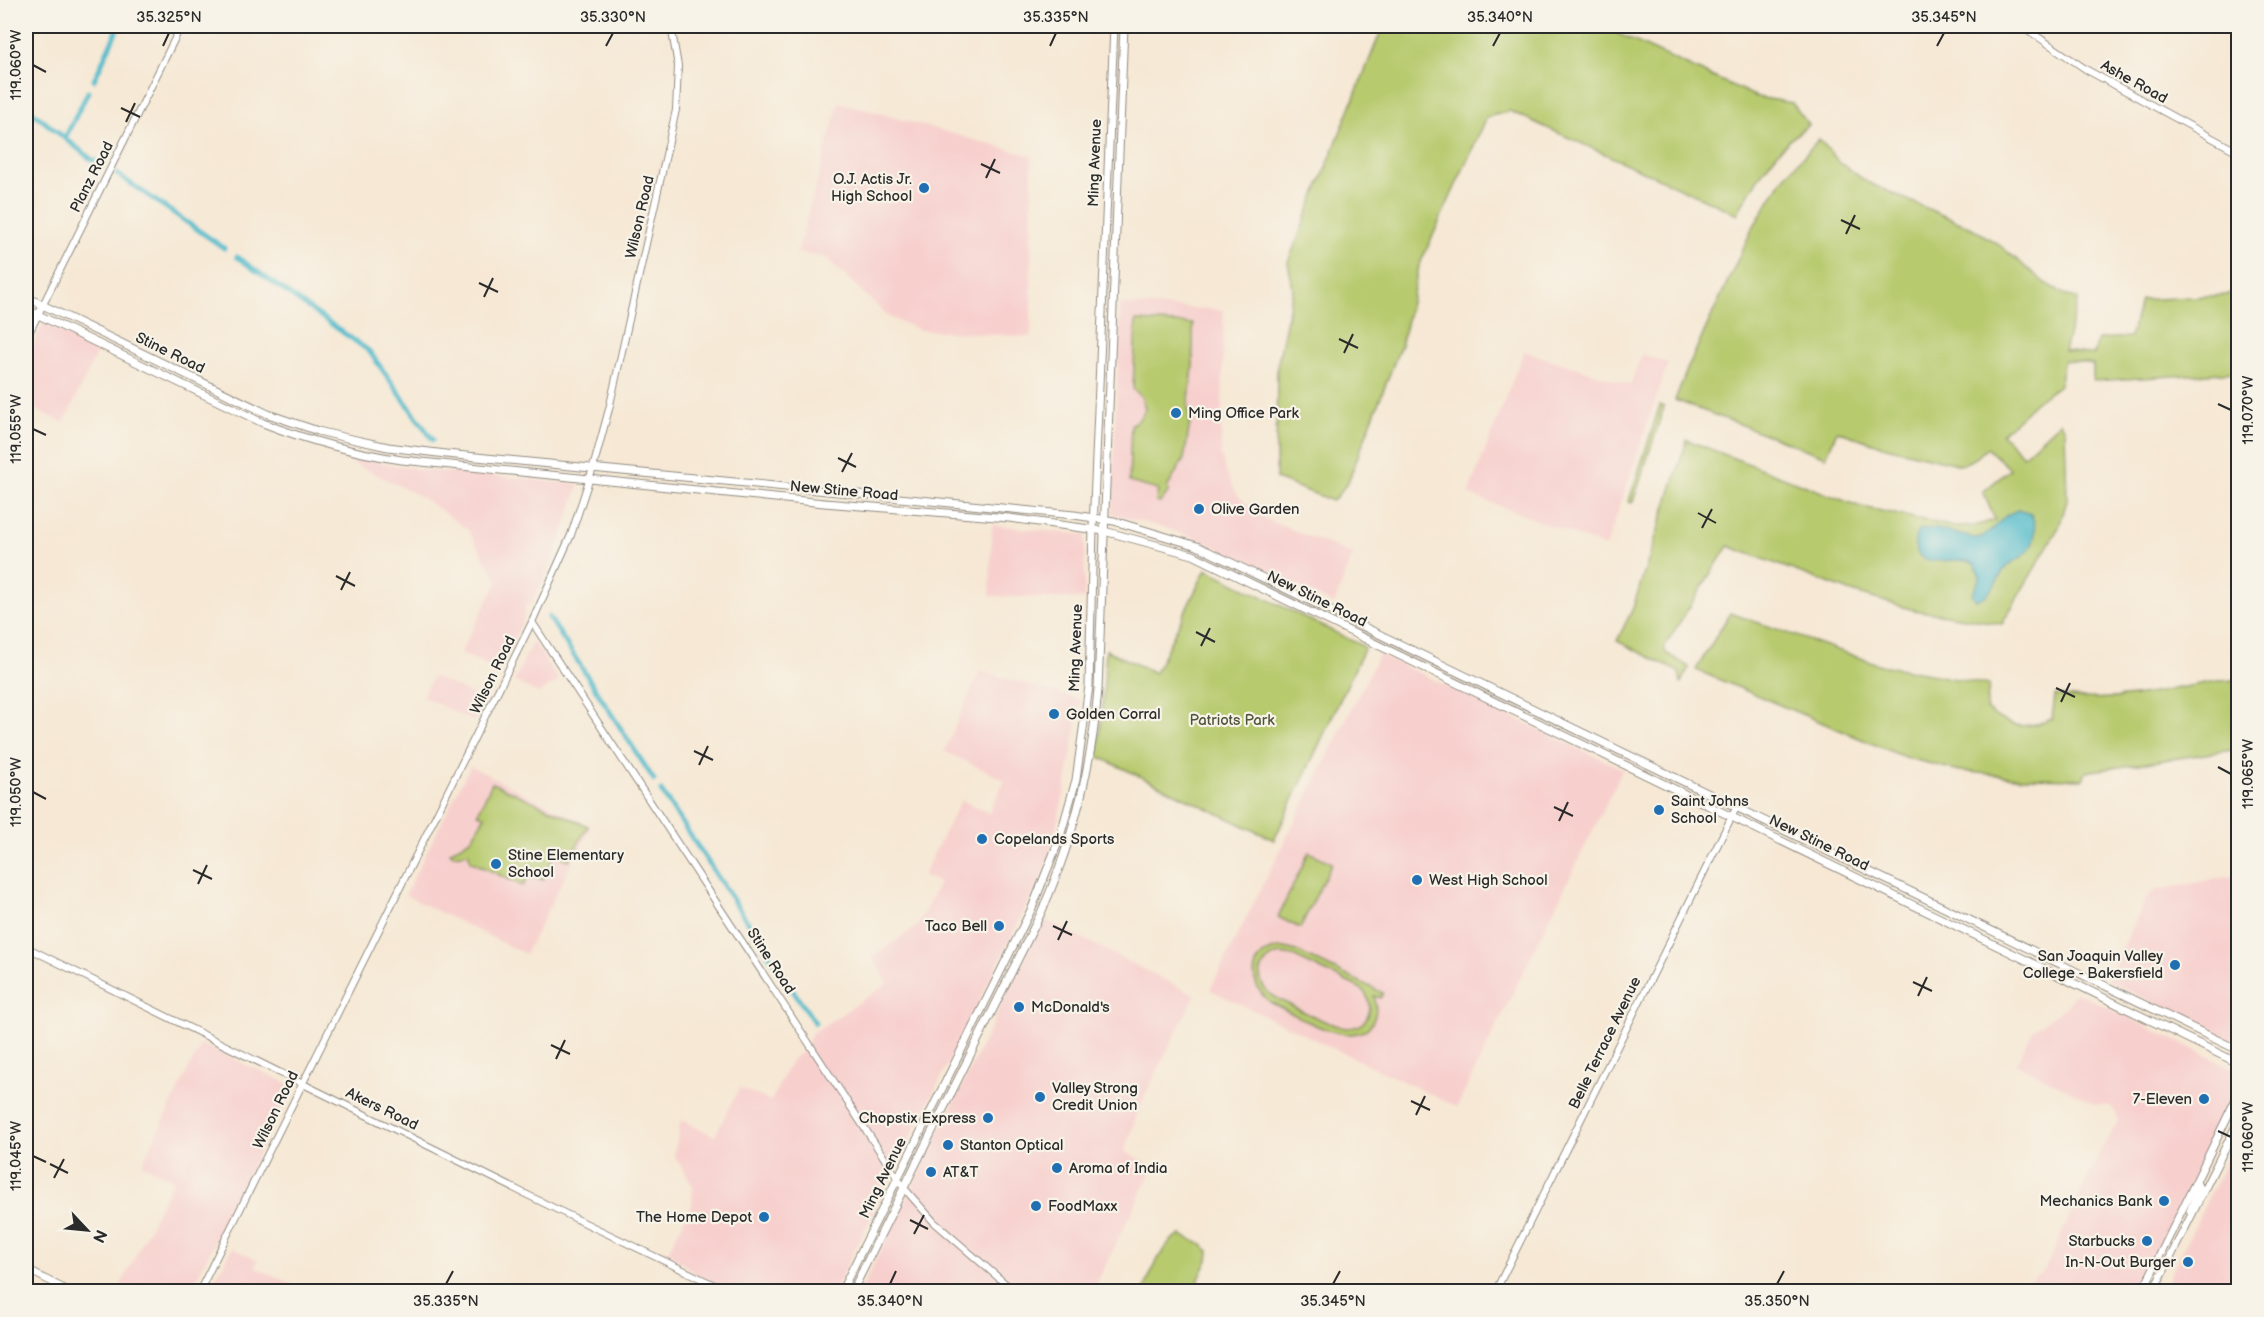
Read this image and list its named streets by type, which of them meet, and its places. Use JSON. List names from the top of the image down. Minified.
{"streets":{"main road":["Ming Avenue","Stine Road","New Stine Road"],"street":["Ashe Road","Planz Road","Wilson Road","Belle Terrace Avenue","Akers Road"]},"crossings":[["Ming Avenue","Stine Road"],["Ming Avenue","New Stine Road"],["Planz Road","Stine Road"],["Wilson Road","Stine Road"],["Wilson Road","New Stine Road"],["Wilson Road","Akers Road"],["Stine Road","New Stine Road"],["New Stine Road","Belle Terrace Avenue"]],"parks":["Patriots Park"],"places":["O.J. Actis Jr. High School","Ming Office Park","Olive Garden","Golden Corral","Saint Johns School","Copelands Sports","Stine Elementary School","West High School","Taco Bell","San Joaquin Valley College - Bakersfield","McDonald's","Valley Strong Credit Union","7-Eleven","Chopstix Express","Stanton Optical","Aroma of India","AT&T","Mechanics Bank","FoodMaxx","The Home Depot","Starbucks","In-N-Out Burger"],"north":"bottom right","coordinates":["35.325°N","35.330°N","35.335°N","35.340°N","35.345°N","119.060°W","119.070°W","119.055°W","119.065°W","119.050°W","119.045°W","35.350°N"]}
